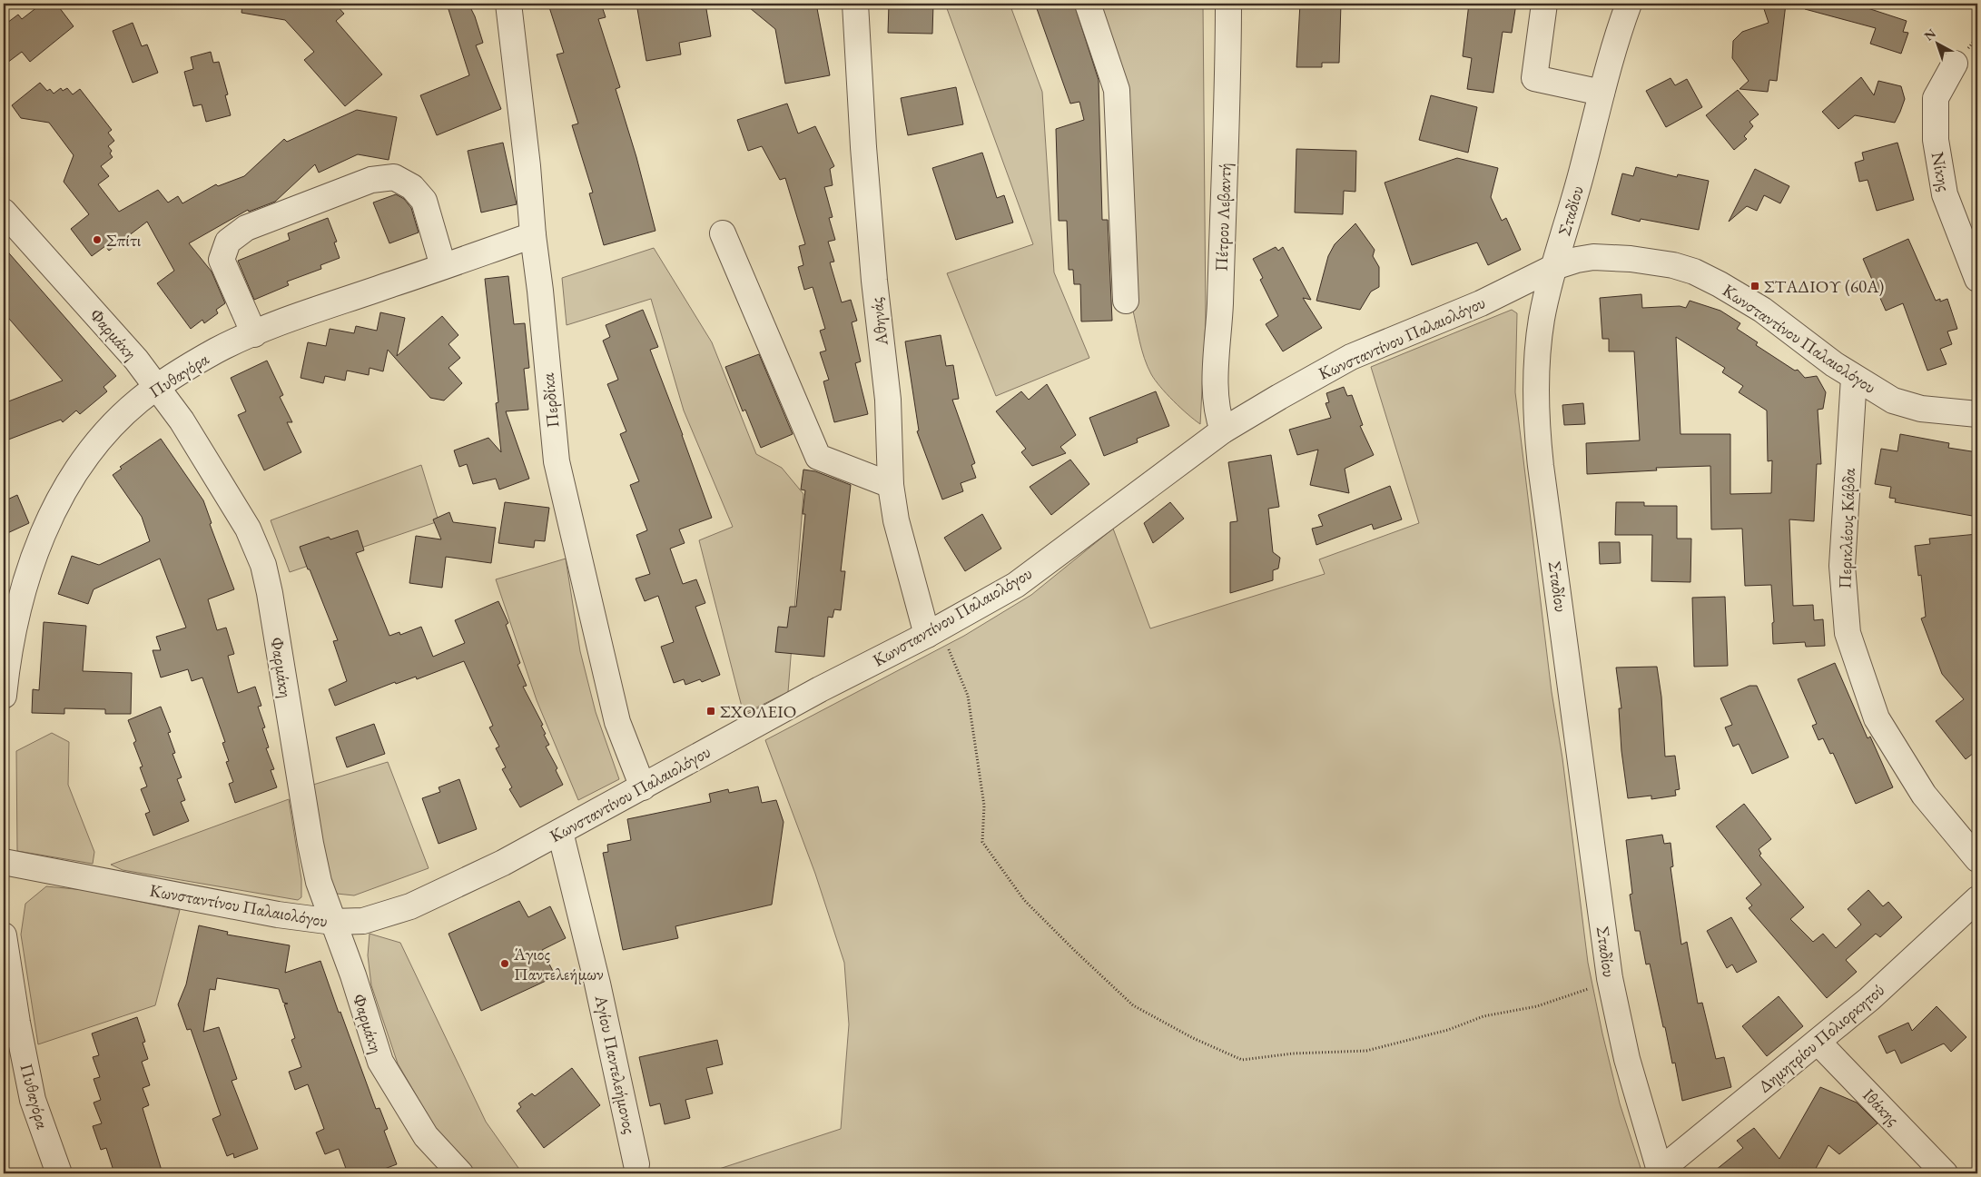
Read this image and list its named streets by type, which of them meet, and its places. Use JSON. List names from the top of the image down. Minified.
{"streets":{"street":["Νίκης","Σταδίου","Πέτρου Λεβαντή","Αθηνάς","Φαρμάκη","Κωνσταντίνου Παλαιολόγου","Πυθαγόρα","Περδίκα","Περικλέους Κάβδα","Δημητρίου Πολιορκητού","Αγίου Παντελεήμονος","Ιθάκης"]},"crossings":[["Σταδίου","Κωνσταντίνου Παλαιολόγου"],["Σταδίου","Δημητρίου Πολιορκητού"],["Πέτρου Λεβαντή","Κωνσταντίνου Παλαιολόγου"],["Αθηνάς","Κωνσταντίνου Παλαιολόγου"],["Φαρμάκη","Κωνσταντίνου Παλαιολόγου"],["Φαρμάκη","Πυθαγόρα"],["Κωνσταντίνου Παλαιολόγου","Περδίκα"],["Κωνσταντίνου Παλαιολόγου","Περικλέους Κάβδα"],["Κωνσταντίνου Παλαιολόγου","Αγίου Παντελεήμονος"],["Πυθαγόρα","Περδίκα"],["Δημητρίου Πολιορκητού","Ιθάκης"]],"places":{"other":["Σπίτι","Άγιος Παντελεήμων"],"transit":["ΣΤΑΔΙΟΥ (60A)","ΣΧΟΛΕΙΟ"]},"north":"top left"}
